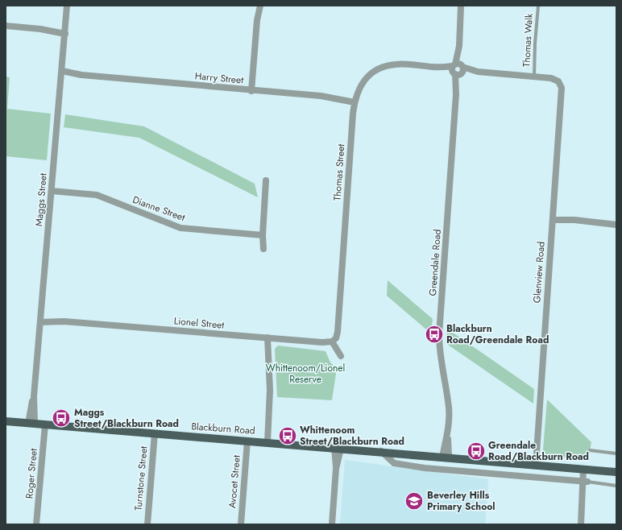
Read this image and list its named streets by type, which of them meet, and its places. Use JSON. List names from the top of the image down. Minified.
{"streets":{"main road":["Blackburn Road"],"street":["Harry Street","Thomas Street","Maggs Street","Dianne Street","Greendale Road","Glenview Road","Lionel Street","Roger Street","Turnstone Street","Avocet Street"],"lane":["Thomas Walk"]},"crossings":[["Thomas Walk","Thomas Street"],["Harry Street","Thomas Street"],["Harry Street","Maggs Street"],["Thomas Street","Greendale Road"],["Thomas Street","Glenview Road"],["Thomas Street","Lionel Street"],["Maggs Street","Dianne Street"],["Maggs Street","Lionel Street"],["Maggs Street","Blackburn Road"],["Greendale Road","Blackburn Road"],["Glenview Road","Blackburn Road"],["Blackburn Road","Roger Street"],["Blackburn Road","Turnstone Street"],["Blackburn Road","Avocet Street"]],"parks":["Whittenoom/Lionel Reserve"],"places":{"bus stop":["Blackburn Road/Greendale Road","Maggs Street/Blackburn Road","Whittenoom Street/Blackburn Road","Greendale Road/Blackburn Road"],"school or university":["Beverley Hills Primary School"]}}
